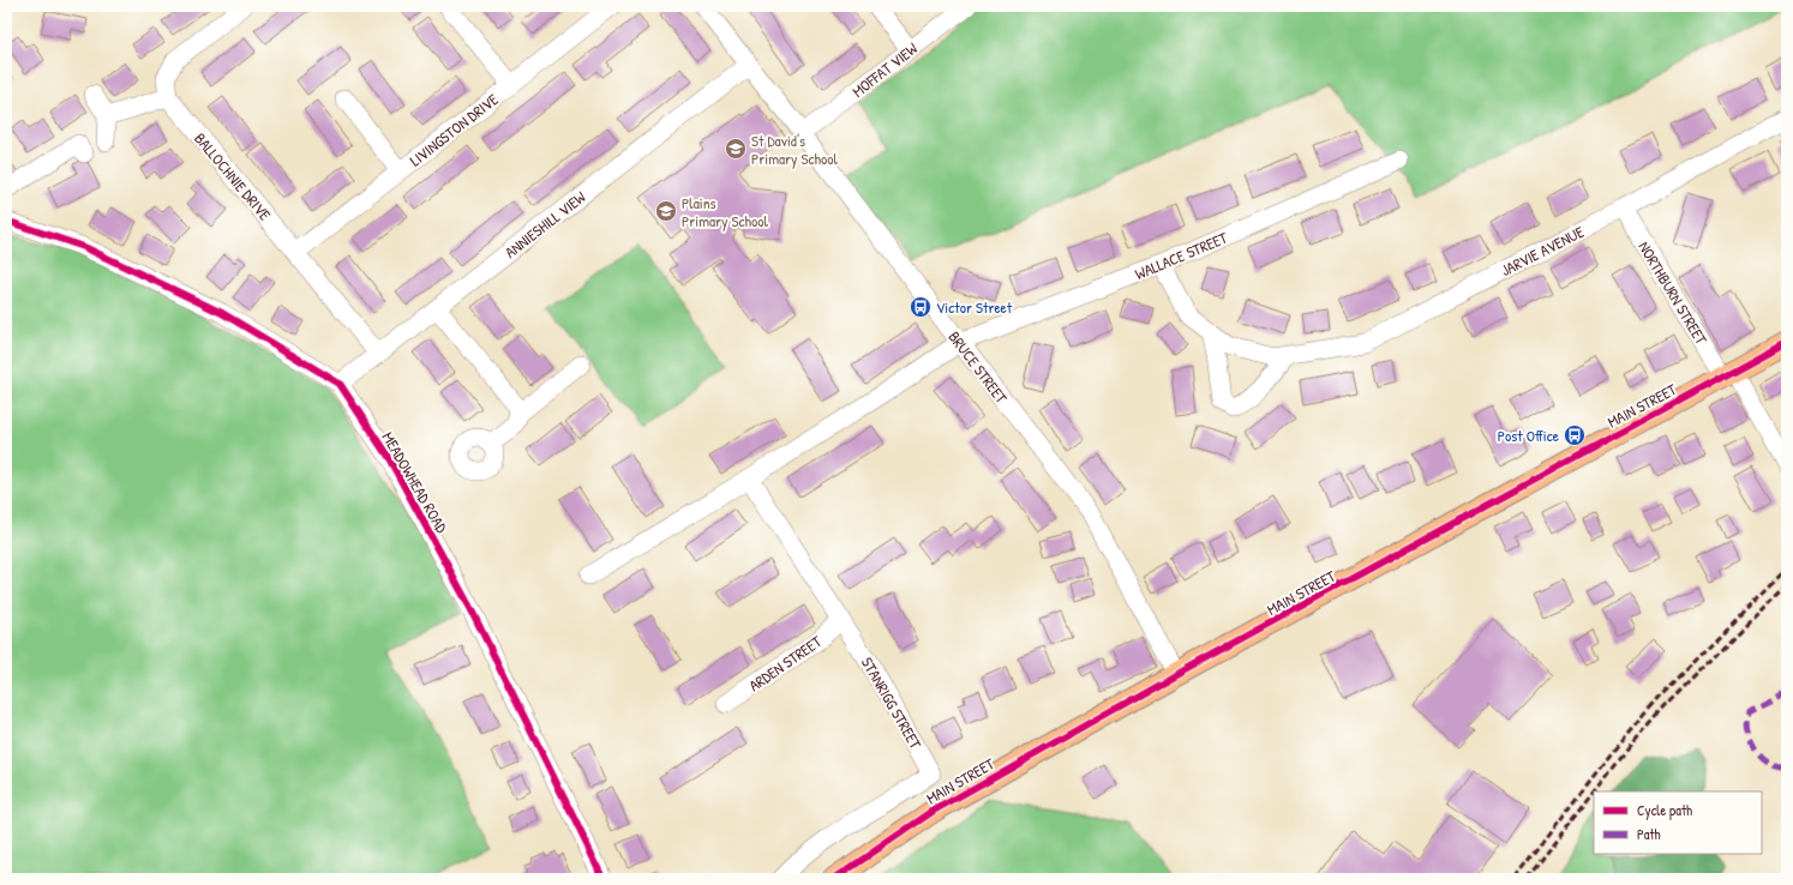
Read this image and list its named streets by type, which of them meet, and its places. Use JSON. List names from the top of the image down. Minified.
{"streets":{"main road":["MAIN STREET"],"street":["MOFFAT VIEW","LIVINGSTON DRIVE","BALLOCHNIE DRIVE","ANNIESHILL VIEW","JARVIE AVENUE","WALLACE STREET","NORTHBURN STREET","BRUCE STREET","MEADOWHEAD ROAD","ARDEN STREET","STANRIGG STREET"]},"crossings":[["MOFFAT VIEW","BRUCE STREET"],["LIVINGSTON DRIVE","BALLOCHNIE DRIVE"],["BALLOCHNIE DRIVE","ANNIESHILL VIEW"],["ANNIESHILL VIEW","BRUCE STREET"],["ANNIESHILL VIEW","MEADOWHEAD ROAD"],["JARVIE AVENUE","WALLACE STREET"],["JARVIE AVENUE","NORTHBURN STREET"],["WALLACE STREET","BRUCE STREET"],["NORTHBURN STREET","MAIN STREET"],["BRUCE STREET","MAIN STREET"],["ARDEN STREET","STANRIGG STREET"]],"places":{"school or university":["St David's Primary School","Plains Primary School"],"bus stop":["Victor Street","Post Office"]},"legend":["Cycle path","Path"]}
